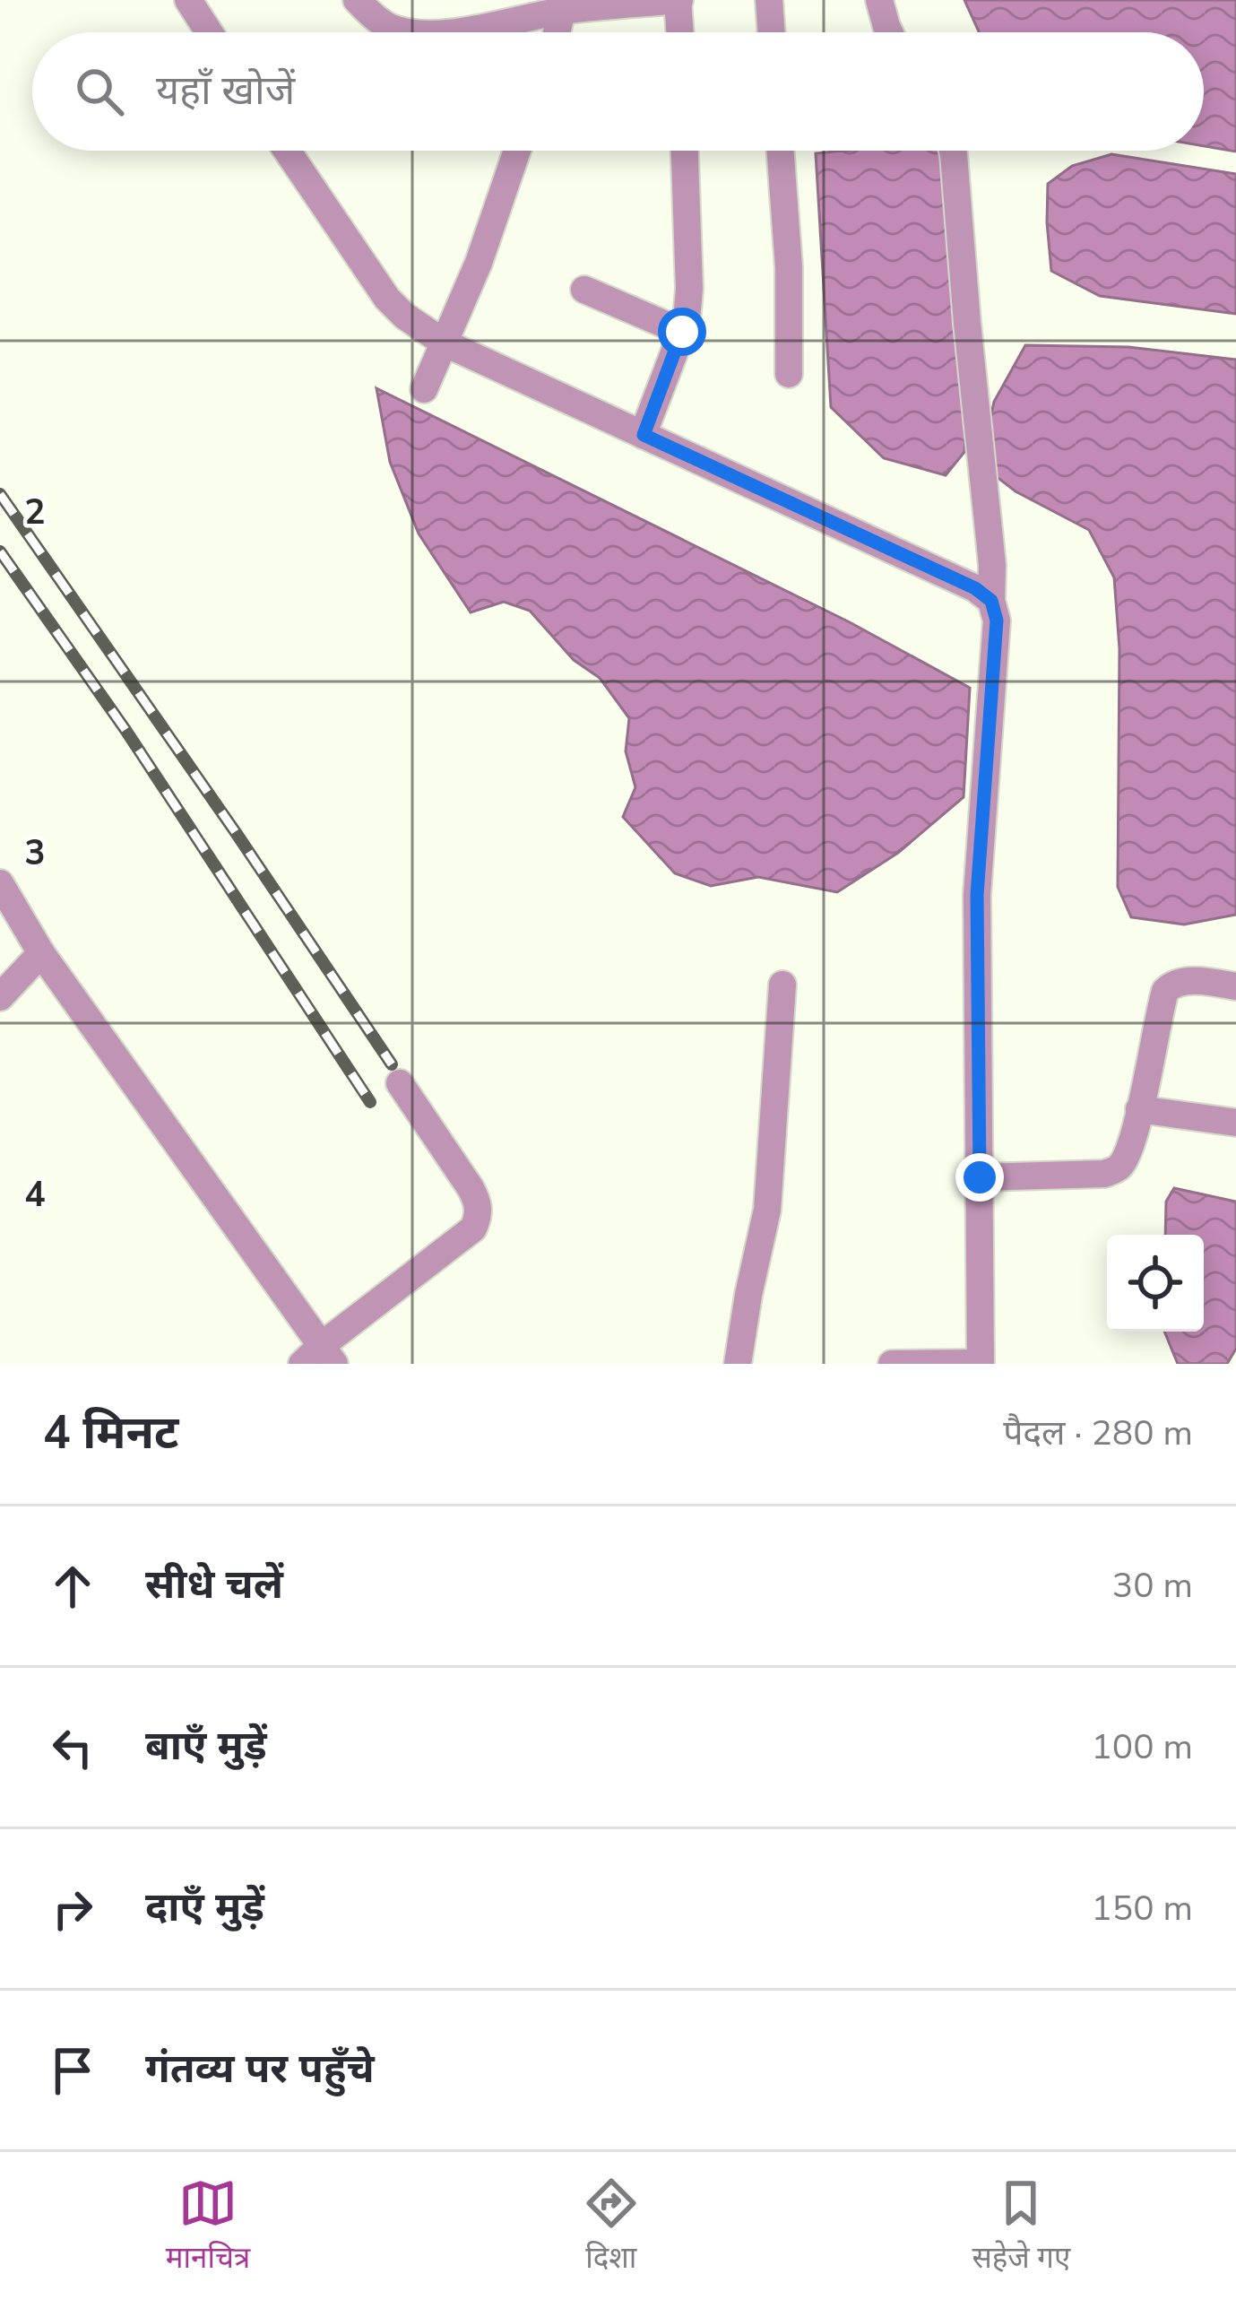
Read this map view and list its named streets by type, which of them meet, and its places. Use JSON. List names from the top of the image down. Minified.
{"page":{"search":"यहाँ खोजें","heading":["4 मिनट","पैदल · 280 m"],"list":[["सीधे चलें","30 m"],["बाएँ मुड़ें","100 m"],["दाएँ मुड़ें","150 m"],"गंतव्य पर पहुँचे"],"nav":["मानचित्र","दिशा","सहेजे गए"]},"grid":{"rows":["2","3","4"]}}
